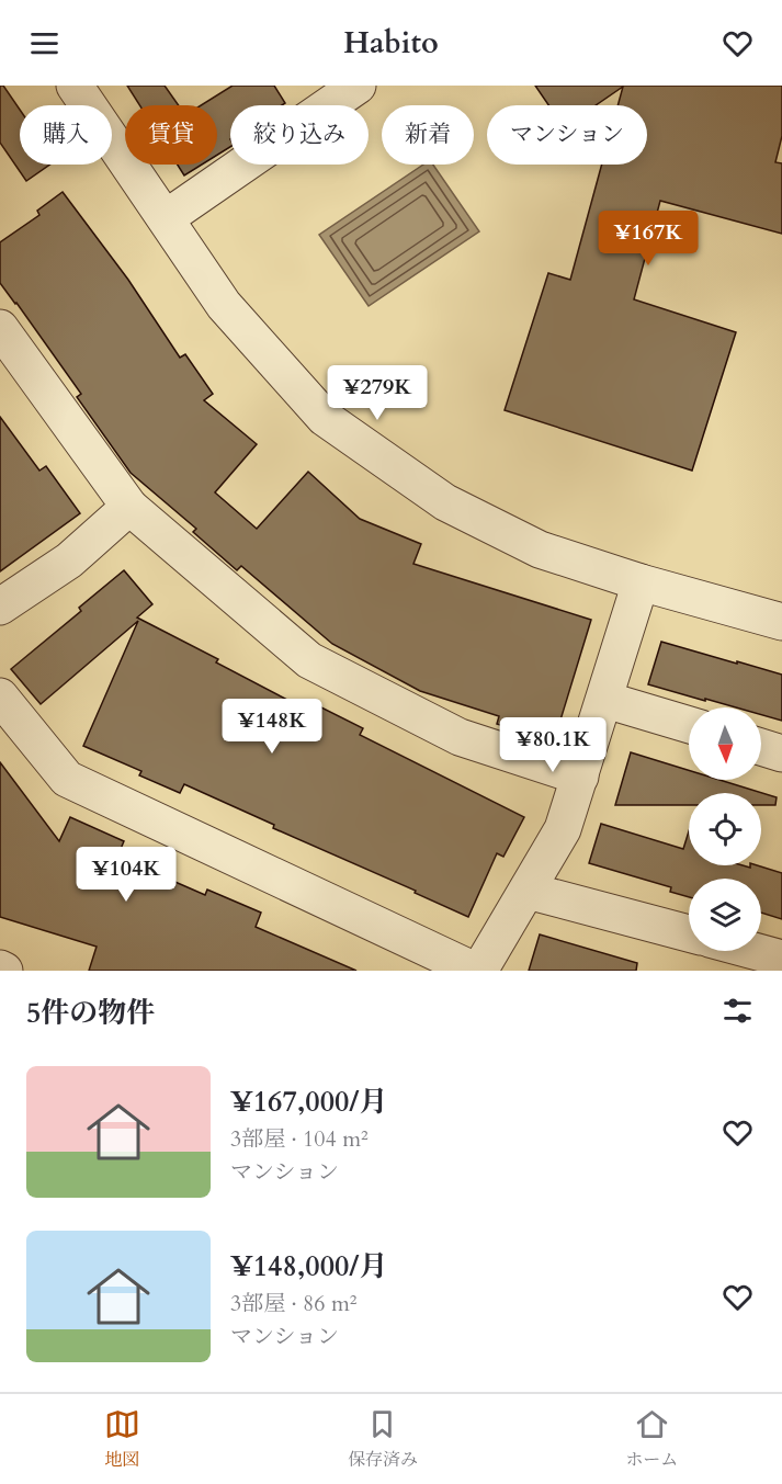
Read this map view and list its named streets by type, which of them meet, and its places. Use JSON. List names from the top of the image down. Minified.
{"north":"bottom","page":{"header":"Habito","chip":["購入","賃貸","絞り込み","新着","マンション"],"price":["¥167K","¥279K","¥148K","¥80.1K","¥104K"],"heading":"5件の物件","list":[{"name":"¥167,000/月","note":"3部屋 · 104 m² · マンション"},{"name":"¥148,000/月","note":"3部屋 · 86 m² · マンション"}],"tabs":["地図","保存済み","ホーム"]}}
